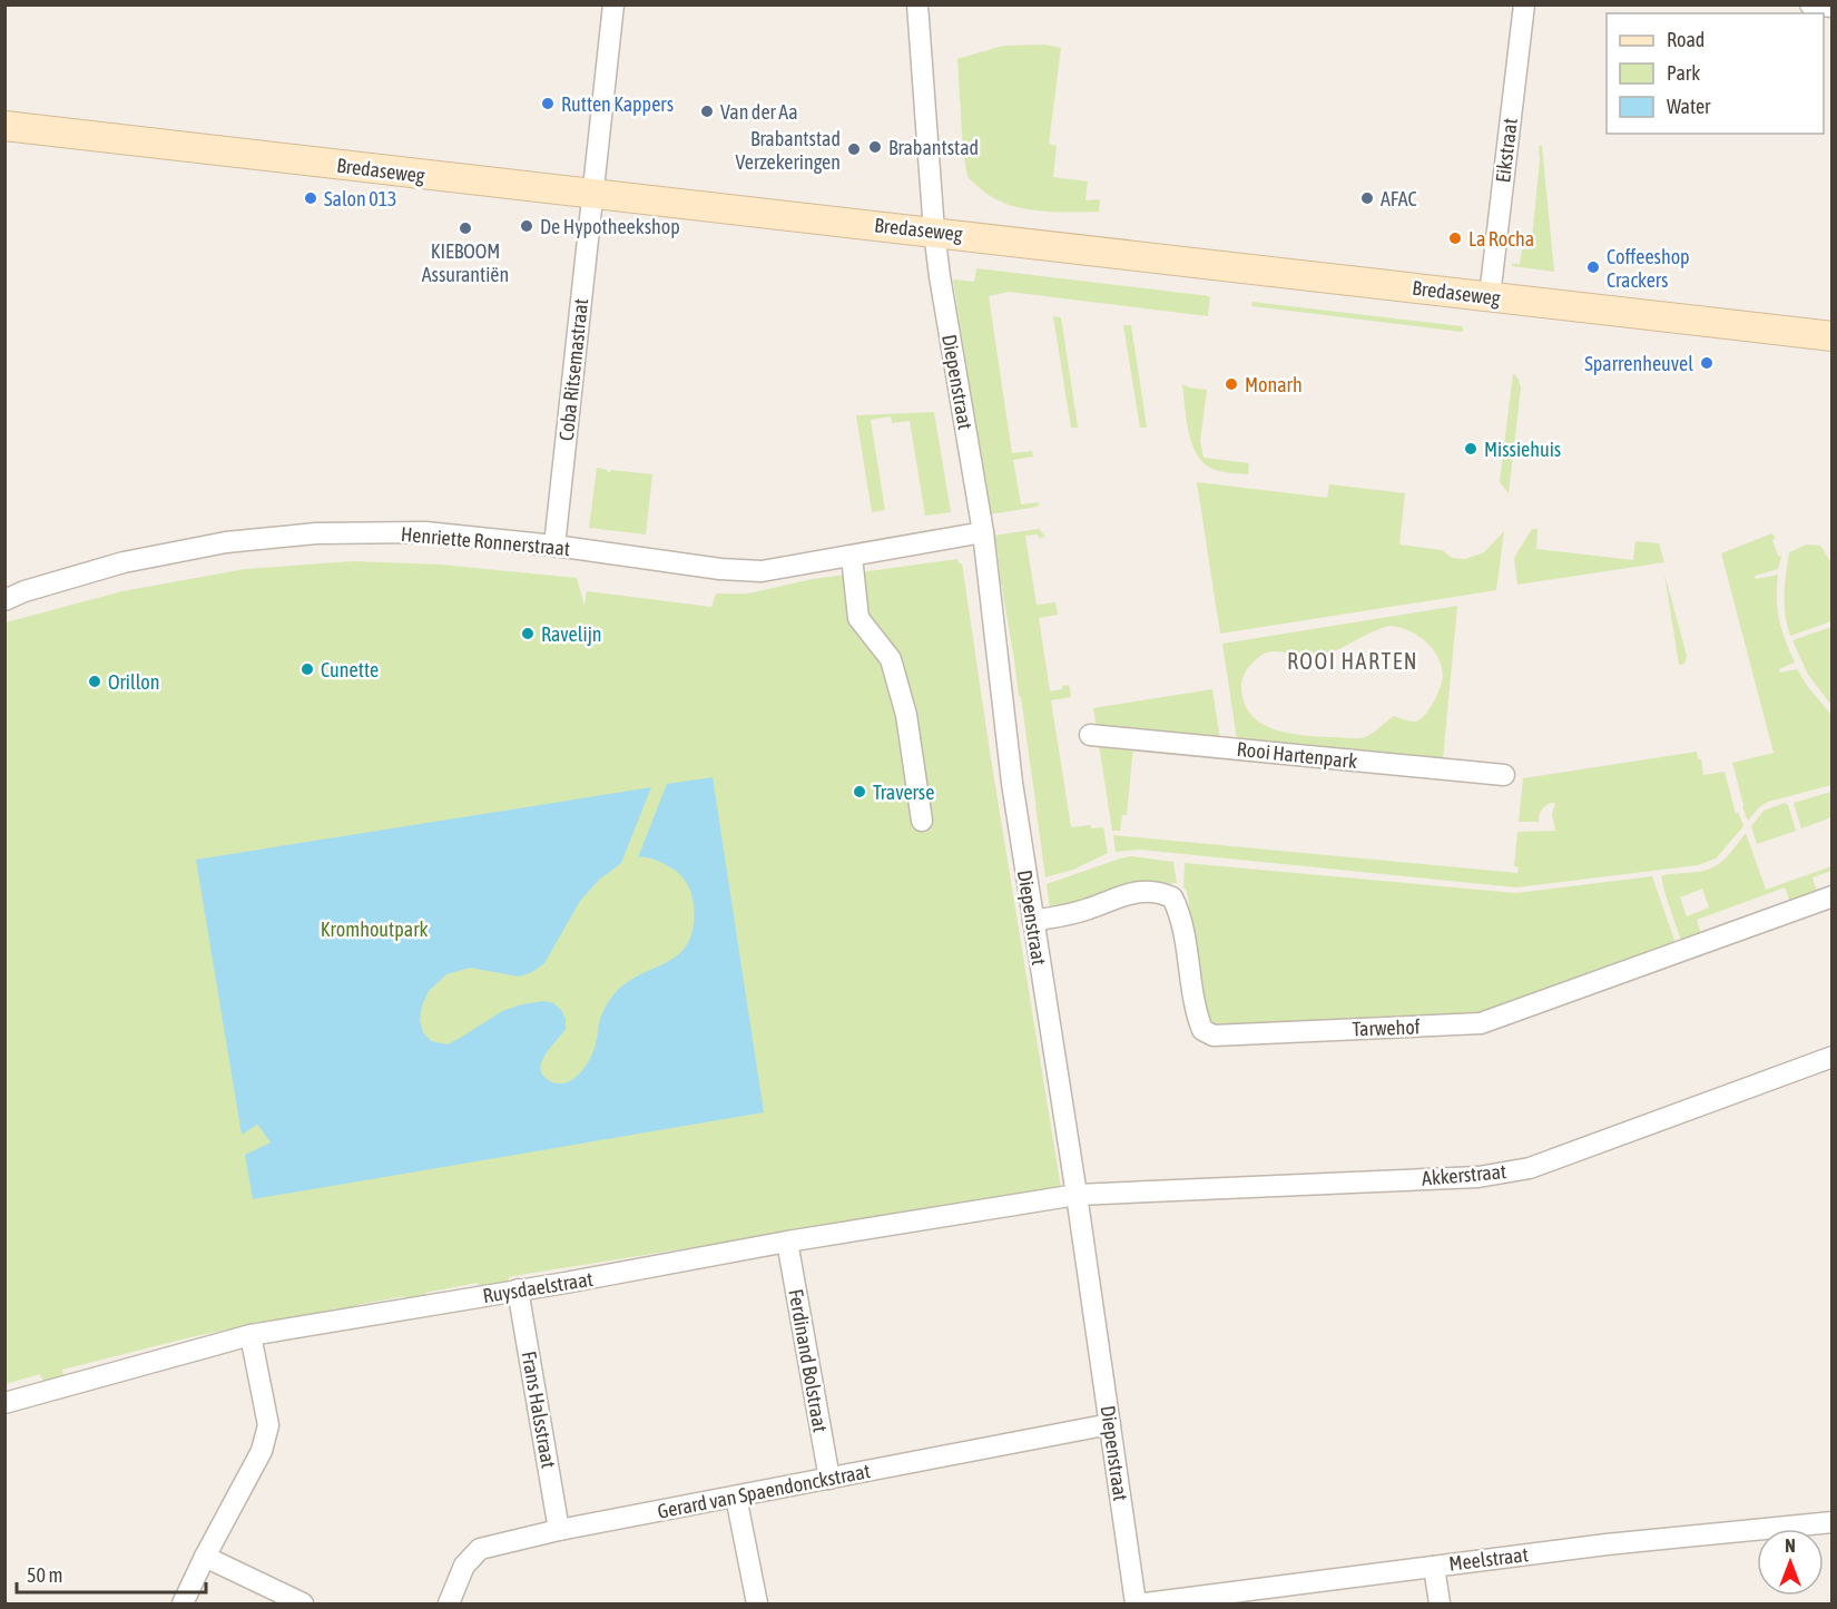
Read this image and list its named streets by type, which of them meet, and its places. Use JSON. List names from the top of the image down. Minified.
{"streets":{"street":["Eikstraat","Bredaseweg","Coba Ritsemastraat","Diepenstraat","Henriette Ronnerstraat","Rooi Hartenpark","Tarwehof","Akkerstraat","Ruysdaelstraat","Ferdinand Bolstraat","Frans Halsstraat","Gerard van Spaendonckstraat","Meelstraat"]},"crossings":[["Eikstraat","Bredaseweg"],["Bredaseweg","Coba Ritsemastraat"],["Bredaseweg","Diepenstraat"],["Coba Ritsemastraat","Henriette Ronnerstraat"],["Diepenstraat","Henriette Ronnerstraat"],["Diepenstraat","Tarwehof"],["Diepenstraat","Akkerstraat"],["Diepenstraat","Ruysdaelstraat"],["Diepenstraat","Gerard van Spaendonckstraat"],["Akkerstraat","Ruysdaelstraat"],["Ruysdaelstraat","Ferdinand Bolstraat"],["Ruysdaelstraat","Frans Halsstraat"],["Ferdinand Bolstraat","Gerard van Spaendonckstraat"],["Frans Halsstraat","Gerard van Spaendonckstraat"]],"districts":["ROOI HARTEN"],"parks":["Kromhoutpark"],"places":["Rutten Kappers","Van der Aa","Brabantstad","Brabantstad Verzekeringen","Salon 013","AFAC","De Hypotheekshop","KIEBOOM Assurantiën","La Rocha","Coffeeshop Crackers","Sparrenheuvel","Monarh","Missiehuis","Ravelijn","Cunette","Orillon","Traverse"],"legend":["Road","Park","Water"],"scale_bar":"50 m","north":"top"}
